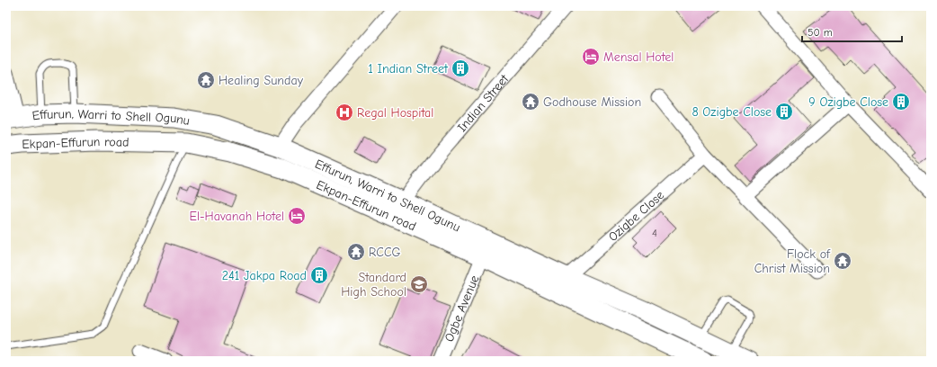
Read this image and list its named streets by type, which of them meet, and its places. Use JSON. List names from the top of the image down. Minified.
{"streets":{"main road":["Effurun, Warri to Shell Ogunu","Ekpan-Effurun road"],"street":["Indian Street","Ozigbe Close","Ogbe Avenue"]},"crossings":[["Indian Street","Effurun, Warri to Shell Ogunu"],["Effurun, Warri to Shell Ogunu","Ozigbe Close"],["Ekpan-Effurun road","Ogbe Avenue"]],"places":{"hotel":["Mensal Hotel","El-Havanah Hotel"],"building":["1 Indian Street","9 Ozigbe Close","8 Ozigbe Close","241 Jakpa Road"],"temple":["Healing Sunday","Godhouse Mission","RCCG","Flock of Christ Mission"],"hospital":["Regal Hospital"],"school or university":["Standard High School"]},"house_numbers":["4"],"scale_bar":"50 m"}
